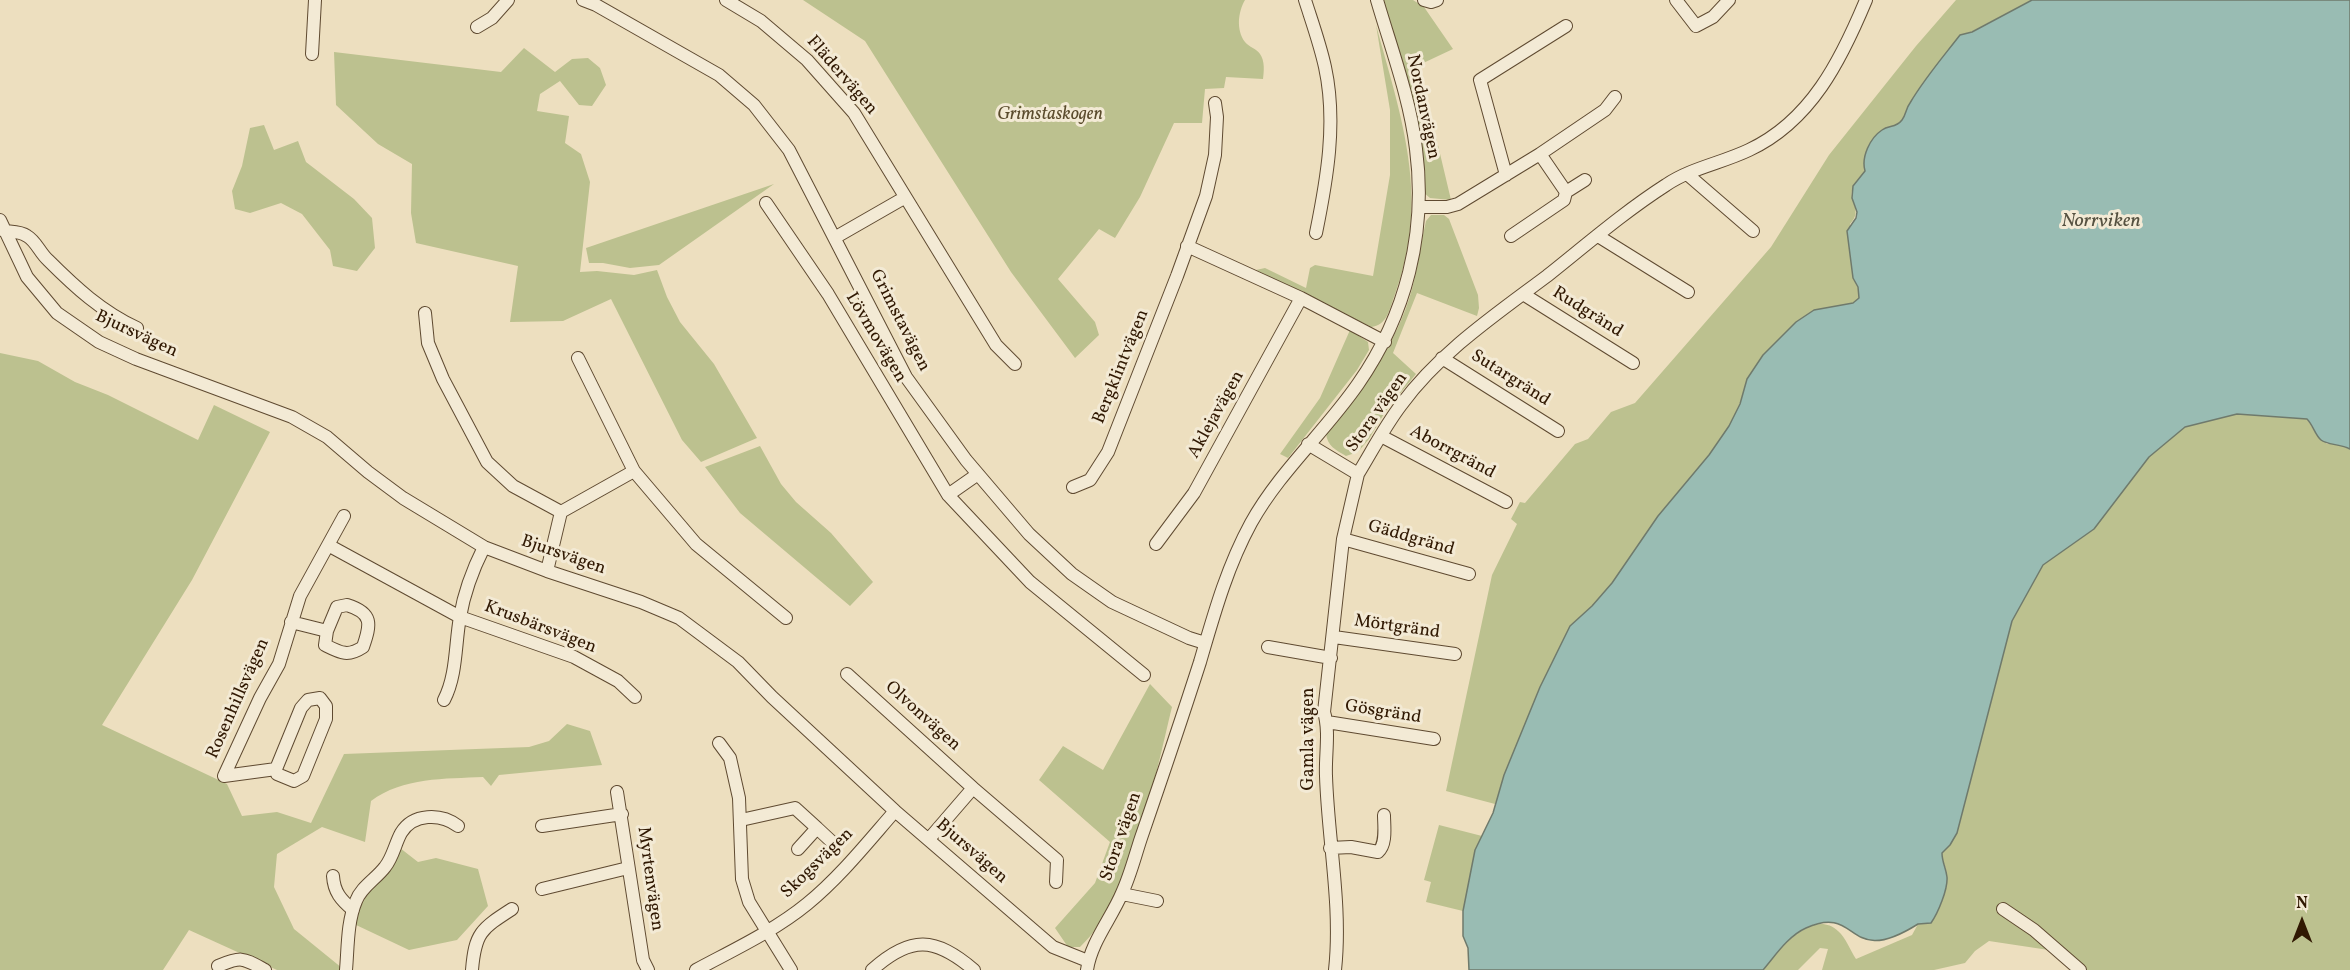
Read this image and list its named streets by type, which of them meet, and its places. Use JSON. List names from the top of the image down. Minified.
{"streets":{"street":["Flädervägen","Nordanvägen","Rudgränd","Grimstavägen","Bjursvägen","Lövmovägen","Bergklintvägen","Sutargränd","Stora vägen","Aklejavägen","Aborrgränd","Gäddgränd","Krusbärsvägen","Mörtgränd","Rosenhillsvägen","Gösgränd","Olvonvägen","Gamla vägen","Skogsvägen","Myrtenvägen"]},"crossings":[["Nordanvägen","Stora vägen"],["Rudgränd","Stora vägen"],["Grimstavägen","Stora vägen"],["Bjursvägen","Stora vägen"],["Bjursvägen","Skogsvägen"],["Sutargränd","Stora vägen"],["Stora vägen","Aborrgränd"],["Stora vägen","Gamla vägen"],["Gäddgränd","Gamla vägen"],["Mörtgränd","Gamla vägen"],["Gösgränd","Gamla vägen"]],"water":["Norrviken"],"parks":["Grimstaskogen"],"north":"top"}
